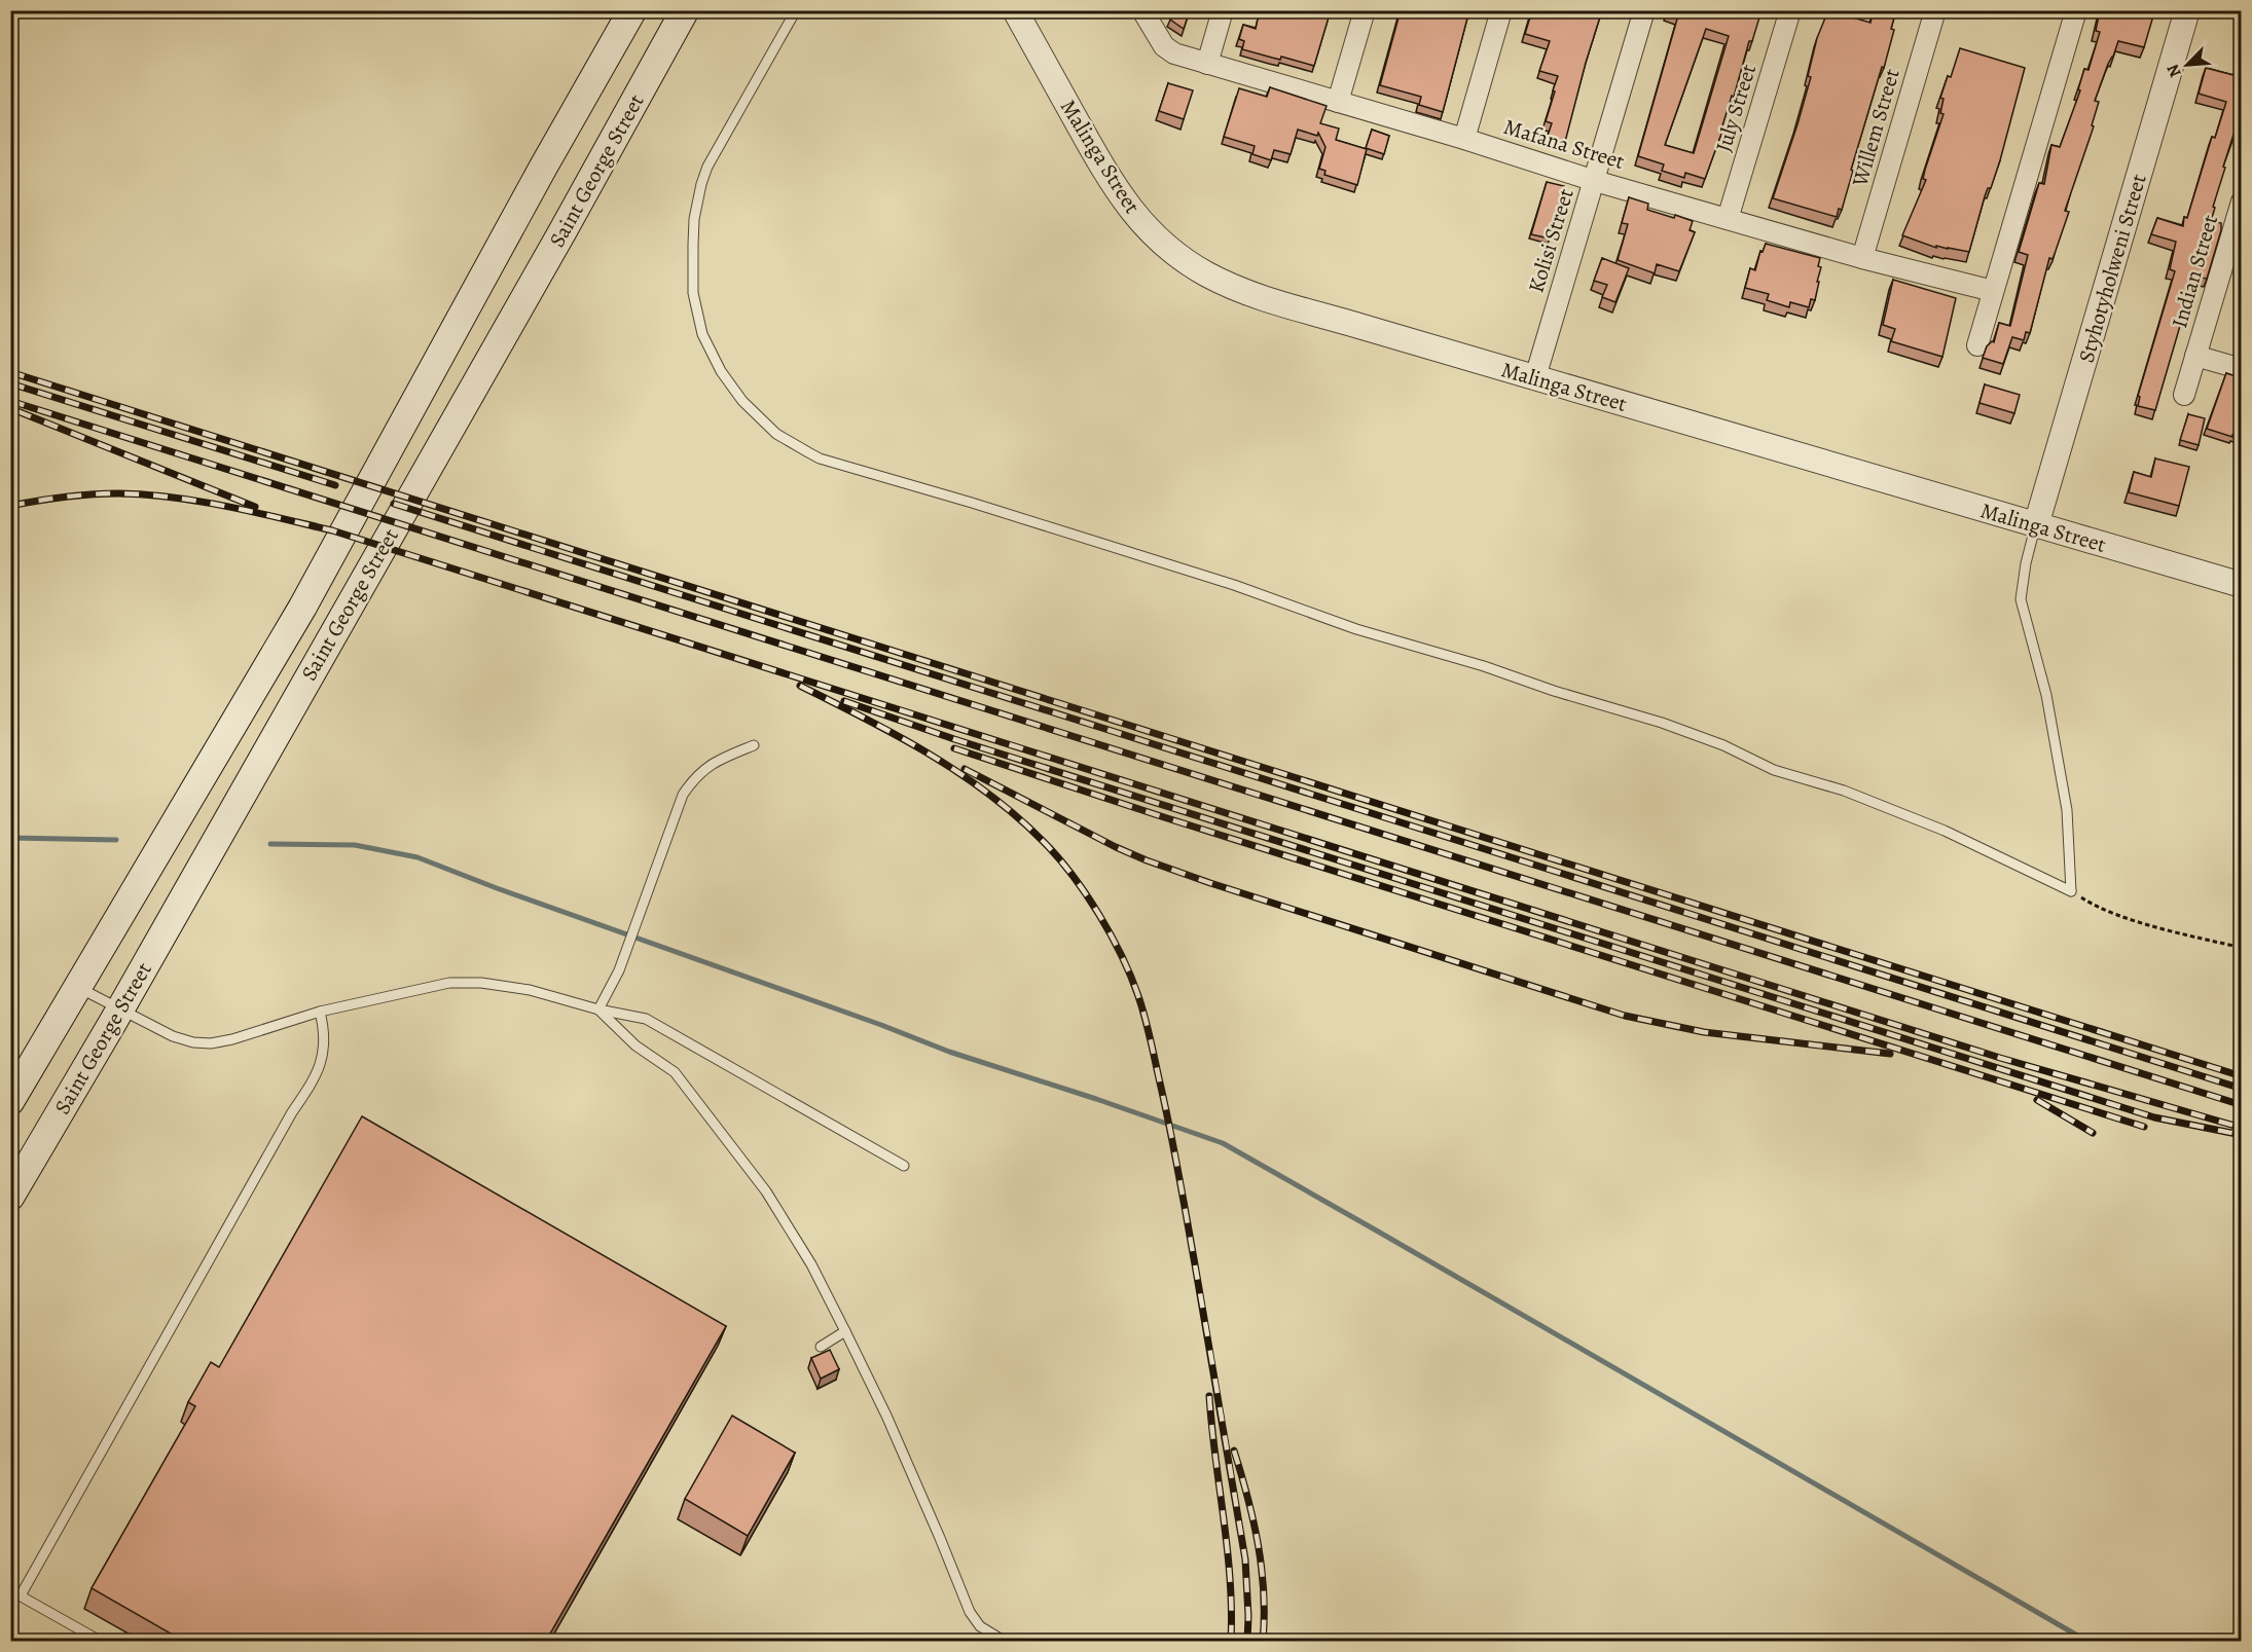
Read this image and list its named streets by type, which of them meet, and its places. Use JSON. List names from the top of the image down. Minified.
{"streets":{"main road":["Saint George Street"],"street":["July Street","Willem Street","Mafana Street","Malinga Street","Kolisi Street","Styhotyholweni Street","Indian Street"]},"crossings":[["July Street","Mafana Street"],["Willem Street","Mafana Street"],["Mafana Street","Kolisi Street"],["Malinga Street","Kolisi Street"],["Malinga Street","Styhotyholweni Street"]],"north":"bottom left"}
